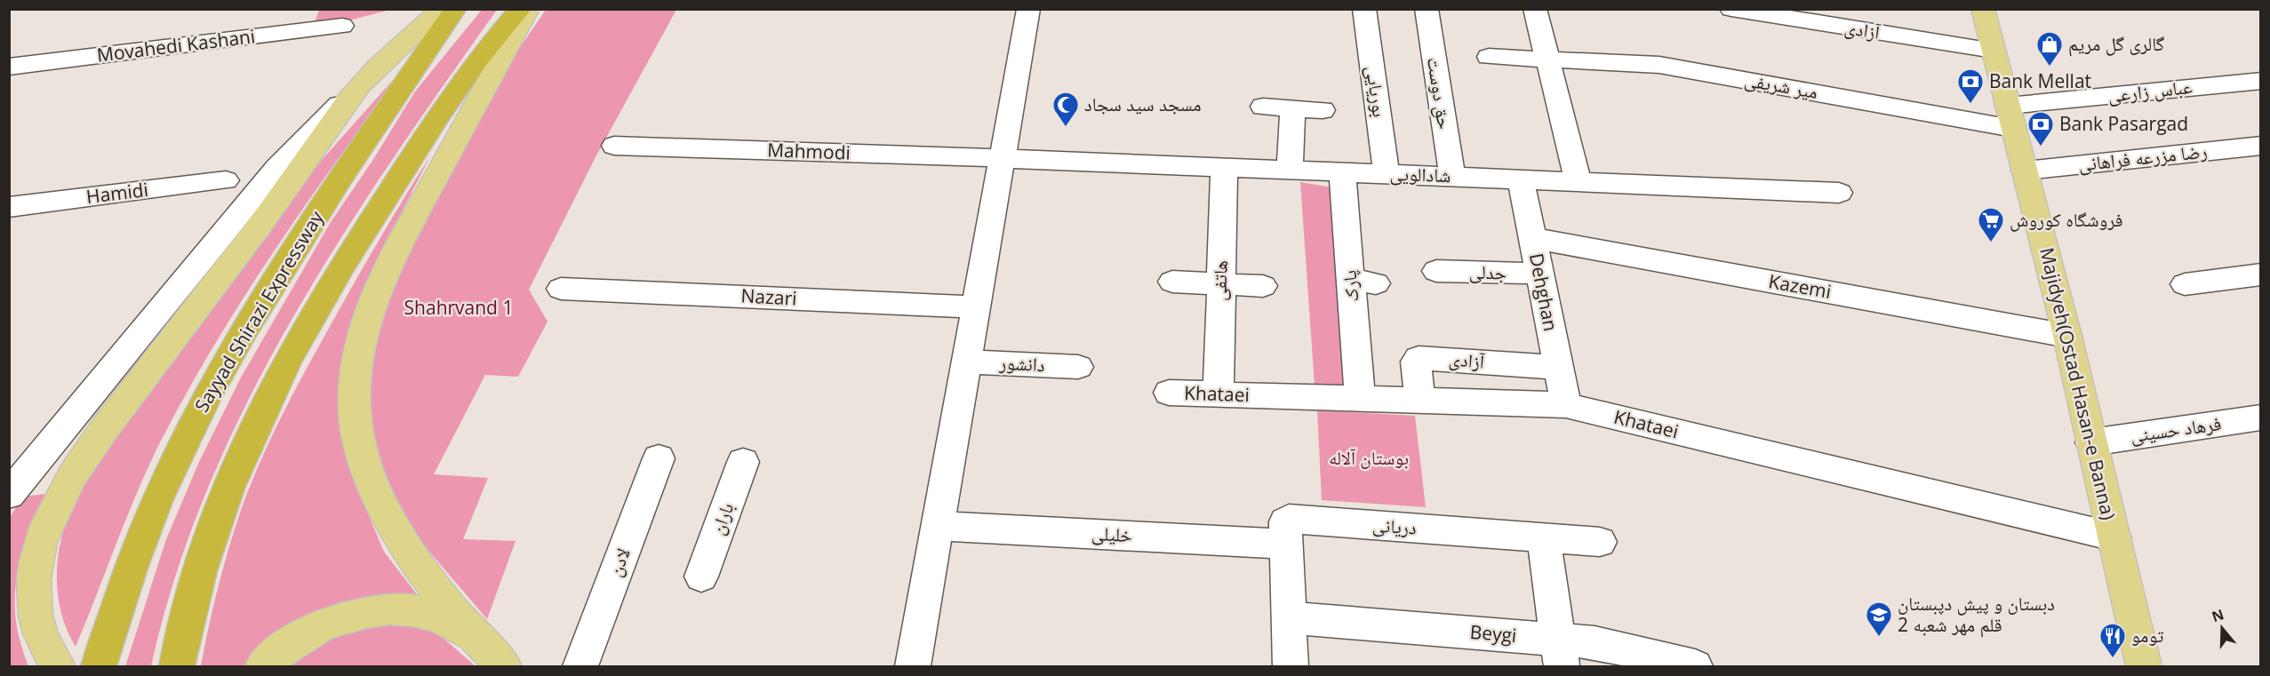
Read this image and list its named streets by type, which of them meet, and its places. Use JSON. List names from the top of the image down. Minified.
{"streets":{"highway":["Sayyad Shirazi Expressway"],"main road":["Majidyeh(Ostad Hasan-e Banna)"],"street":["آزادی","Movahedi Kashani","میر شریفی","بوریایی","عباس زارعی","حق دوست","Mahmodi","رضا مزرعه فراهانی","شادالویی","Hamidi","جدلی","هاتفی","پارک","Kazemi","Dehghan","Nazari","دانشور","Khataei","فرهاد حسینی","باران","دریانی","خلیلی","لادن","Beygi"]},"crossings":[["آزادی","Dehghan"],["آزادی","Majidyeh(Ostad Hasan-e Banna)"],["آزادی","Khataei"],["میر شریفی","عباس زارعی"],["میر شریفی","Majidyeh(Ostad Hasan-e Banna)"],["بوریایی","شادالویی"],["عباس زارعی","Majidyeh(Ostad Hasan-e Banna)"],["حق دوست","شادالویی"],["Mahmodi","شادالویی"],["رضا مزرعه فراهانی","Majidyeh(Ostad Hasan-e Banna)"],["شادالویی","هاتفی"],["شادالویی","پارک"],["شادالویی","Dehghan"],["جدلی","Dehghan"],["هاتفی","Khataei"],["پارک","Khataei"],["Kazemi","Dehghan"],["Kazemi","Majidyeh(Ostad Hasan-e Banna)"],["Dehghan","Khataei"],["Majidyeh(Ostad Hasan-e Banna)","Khataei"],["Majidyeh(Ostad Hasan-e Banna)","فرهاد حسینی"],["دریانی","خلیلی"],["دریانی","Beygi"]],"parks":["Shahrvand 1","بوستان آلاله"],"places":{"shop":["گالری گل مریم"],"bank":["Bank Mellat","Bank Pasargad"],"mosque":["مسجد سید سجاد"],"supermarket":["فروشگاه کوروش"],"school or university":["دبستان و پیش دپبستان قلم مهر شعبه 2"],"restaurant":["تومو"]},"north":"top"}
